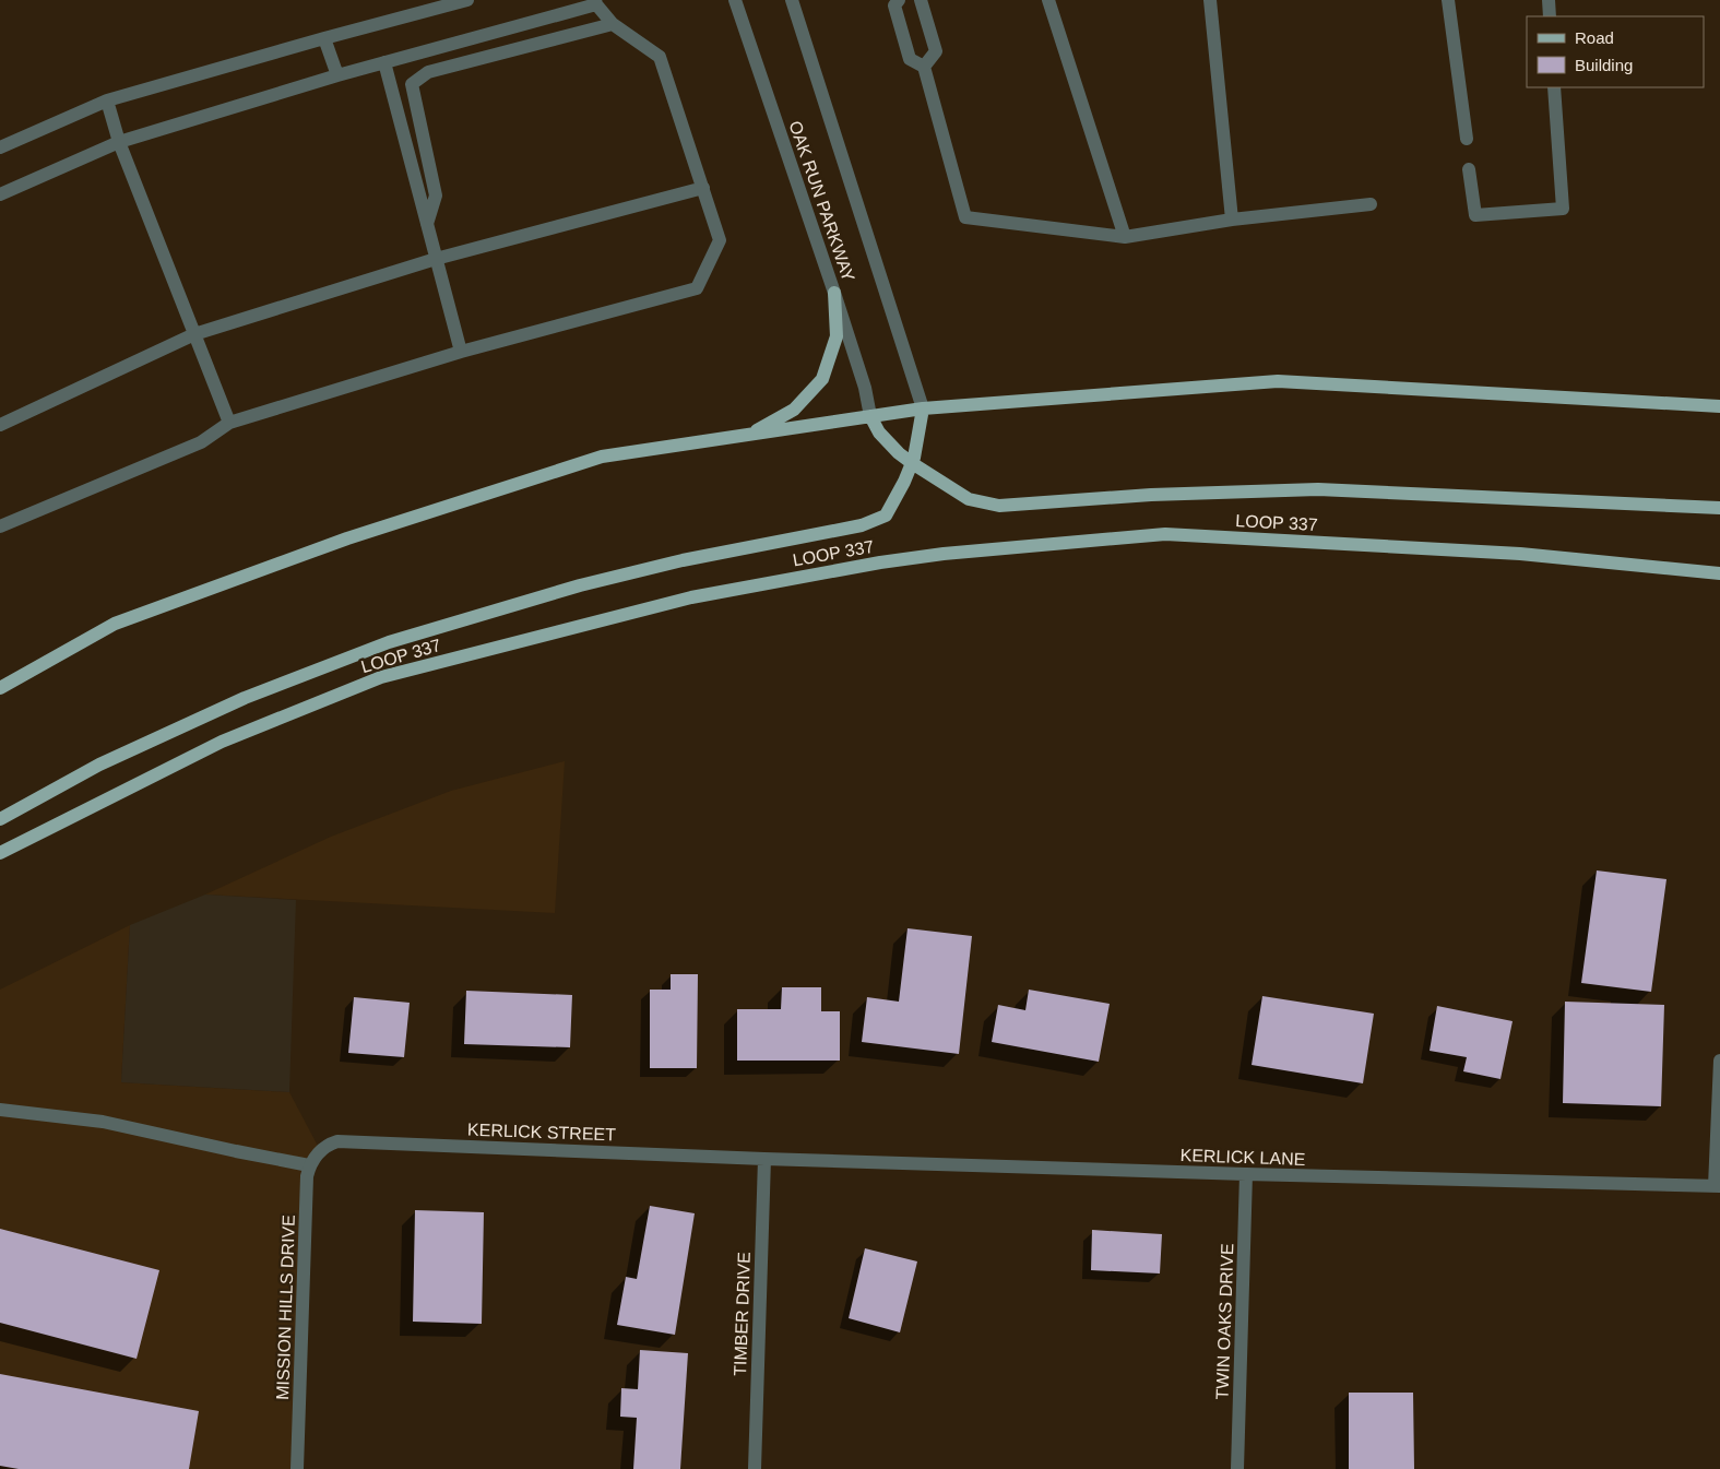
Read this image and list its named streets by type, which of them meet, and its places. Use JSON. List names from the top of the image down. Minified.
{"streets":{"main road":["LOOP 337"],"street":["OAK RUN PARKWAY","KERLICK STREET","KERLICK LANE","MISSION HILLS DRIVE","TIMBER DRIVE","TWIN OAKS DRIVE"]},"crossings":[["KERLICK STREET","KERLICK LANE"],["KERLICK STREET","MISSION HILLS DRIVE"],["KERLICK STREET","TIMBER DRIVE"],["KERLICK LANE","TIMBER DRIVE"],["KERLICK LANE","TWIN OAKS DRIVE"]],"legend":["Road","Building"]}
